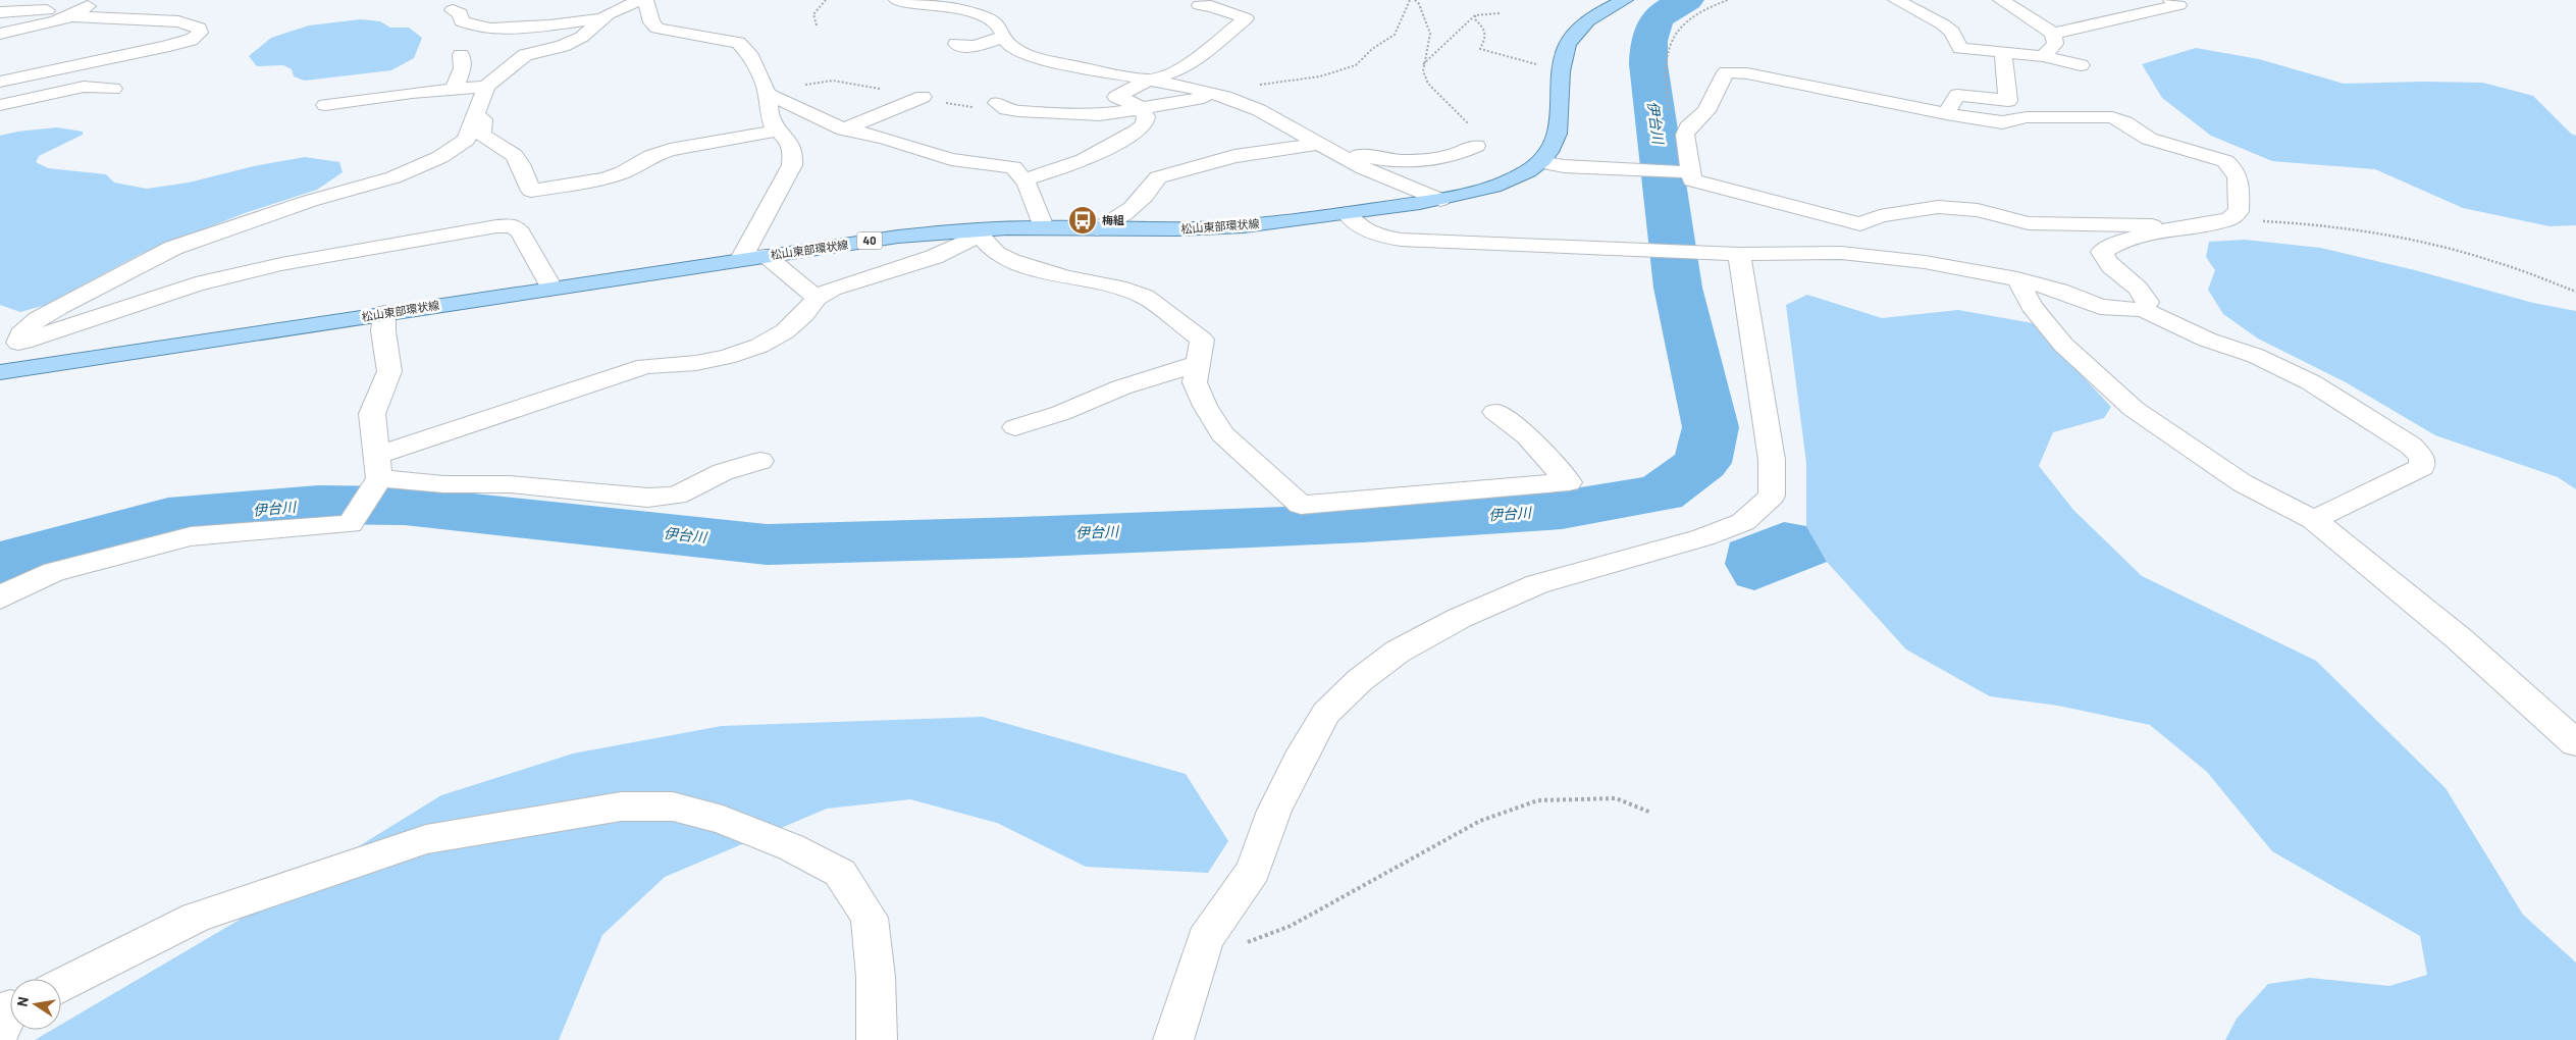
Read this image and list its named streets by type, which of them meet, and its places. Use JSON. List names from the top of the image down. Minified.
{"streets":{"main road":["松山東部環状線","40"]},"water":["伊台川"],"places":{"bus stop":["梅組"]},"north":"left"}
